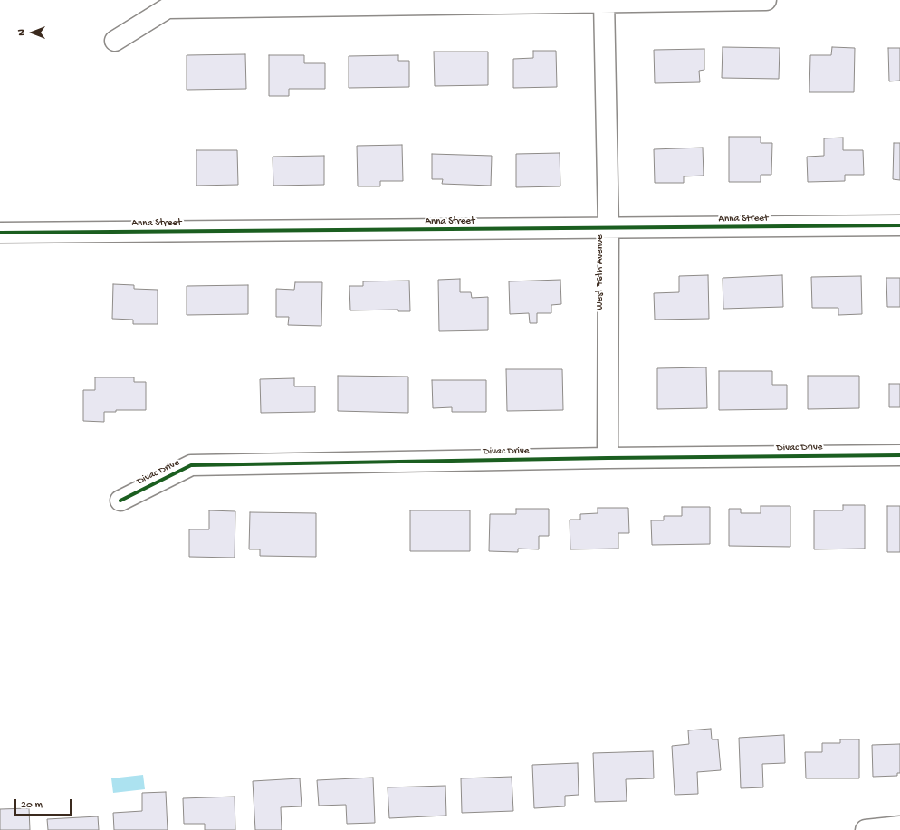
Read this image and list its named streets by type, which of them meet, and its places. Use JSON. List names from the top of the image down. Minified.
{"streets":{"street":["Anna Street","West 76th Avenue","Divac Drive"]},"crossings":[["Anna Street","West 76th Avenue"],["West 76th Avenue","Divac Drive"]],"scale_bar":"20 m","north":"left"}
